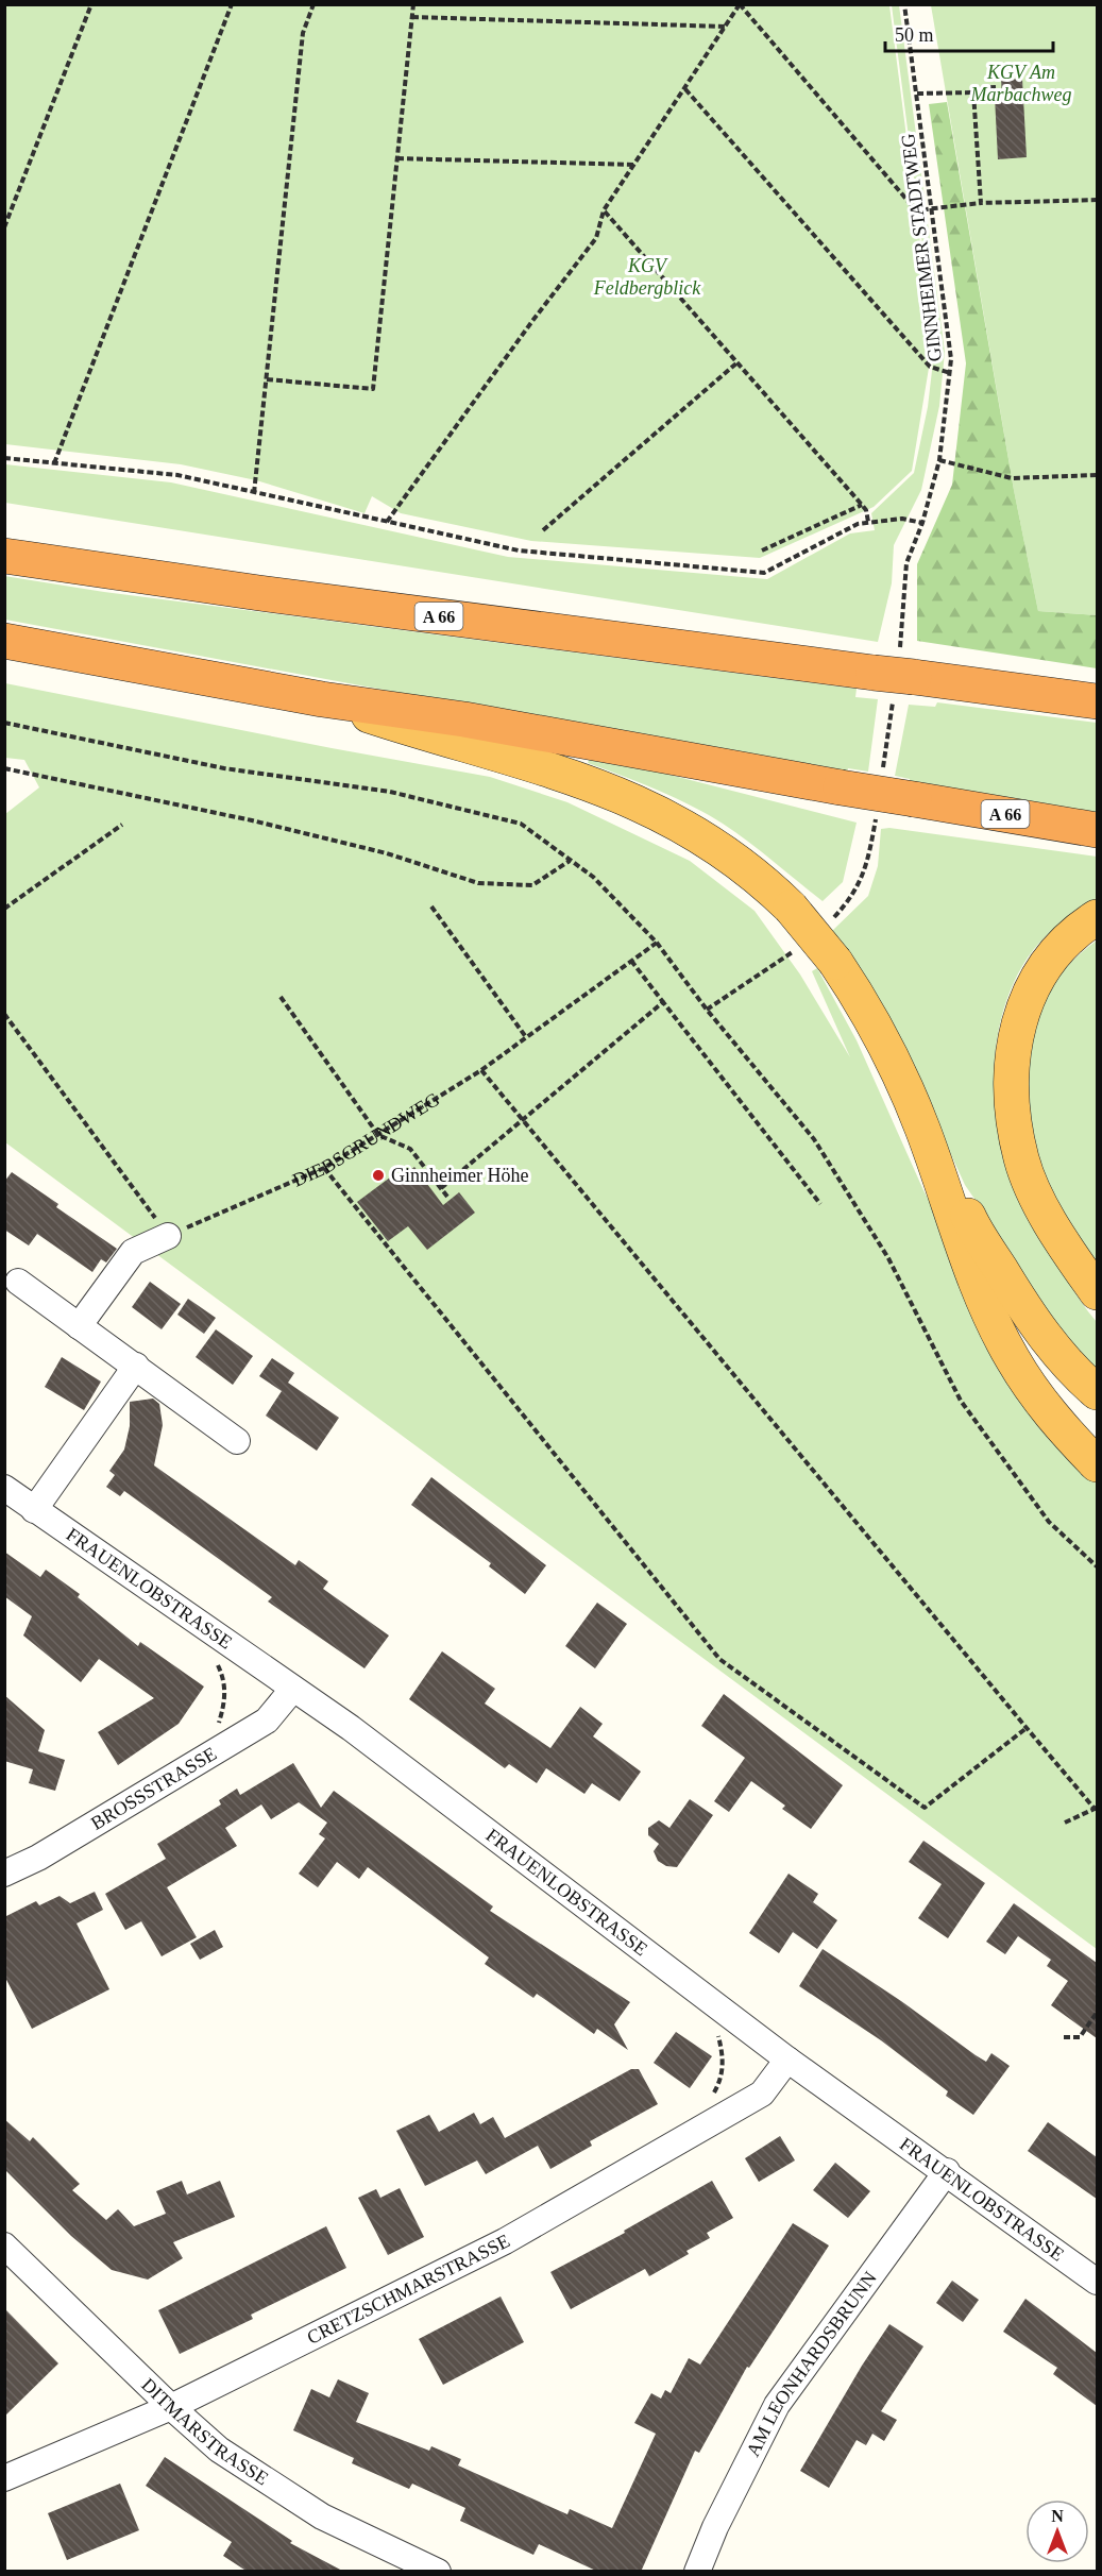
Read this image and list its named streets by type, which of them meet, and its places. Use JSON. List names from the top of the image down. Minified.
{"streets":{"highway":["A 66"],"street":["FRAUENLOBSTRASSE","BROSSSTRASSE","CRETZSCHMARSTRASSE","AM LEONHARDSBRUNN","DITMARSTRASSE"],"path":["GINNHEIMER STADTWEG","DIEBSGRUNDWEG"]},"crossings":[["FRAUENLOBSTRASSE","BROSSSTRASSE"],["FRAUENLOBSTRASSE","CRETZSCHMARSTRASSE"],["FRAUENLOBSTRASSE","AM LEONHARDSBRUNN"],["CRETZSCHMARSTRASSE","DITMARSTRASSE"]],"parks":["KGV Am Marbachweg","KGV Feldbergblick"],"places":["Ginnheimer Höhe"],"scale_bar":"50 m","north":"top"}
